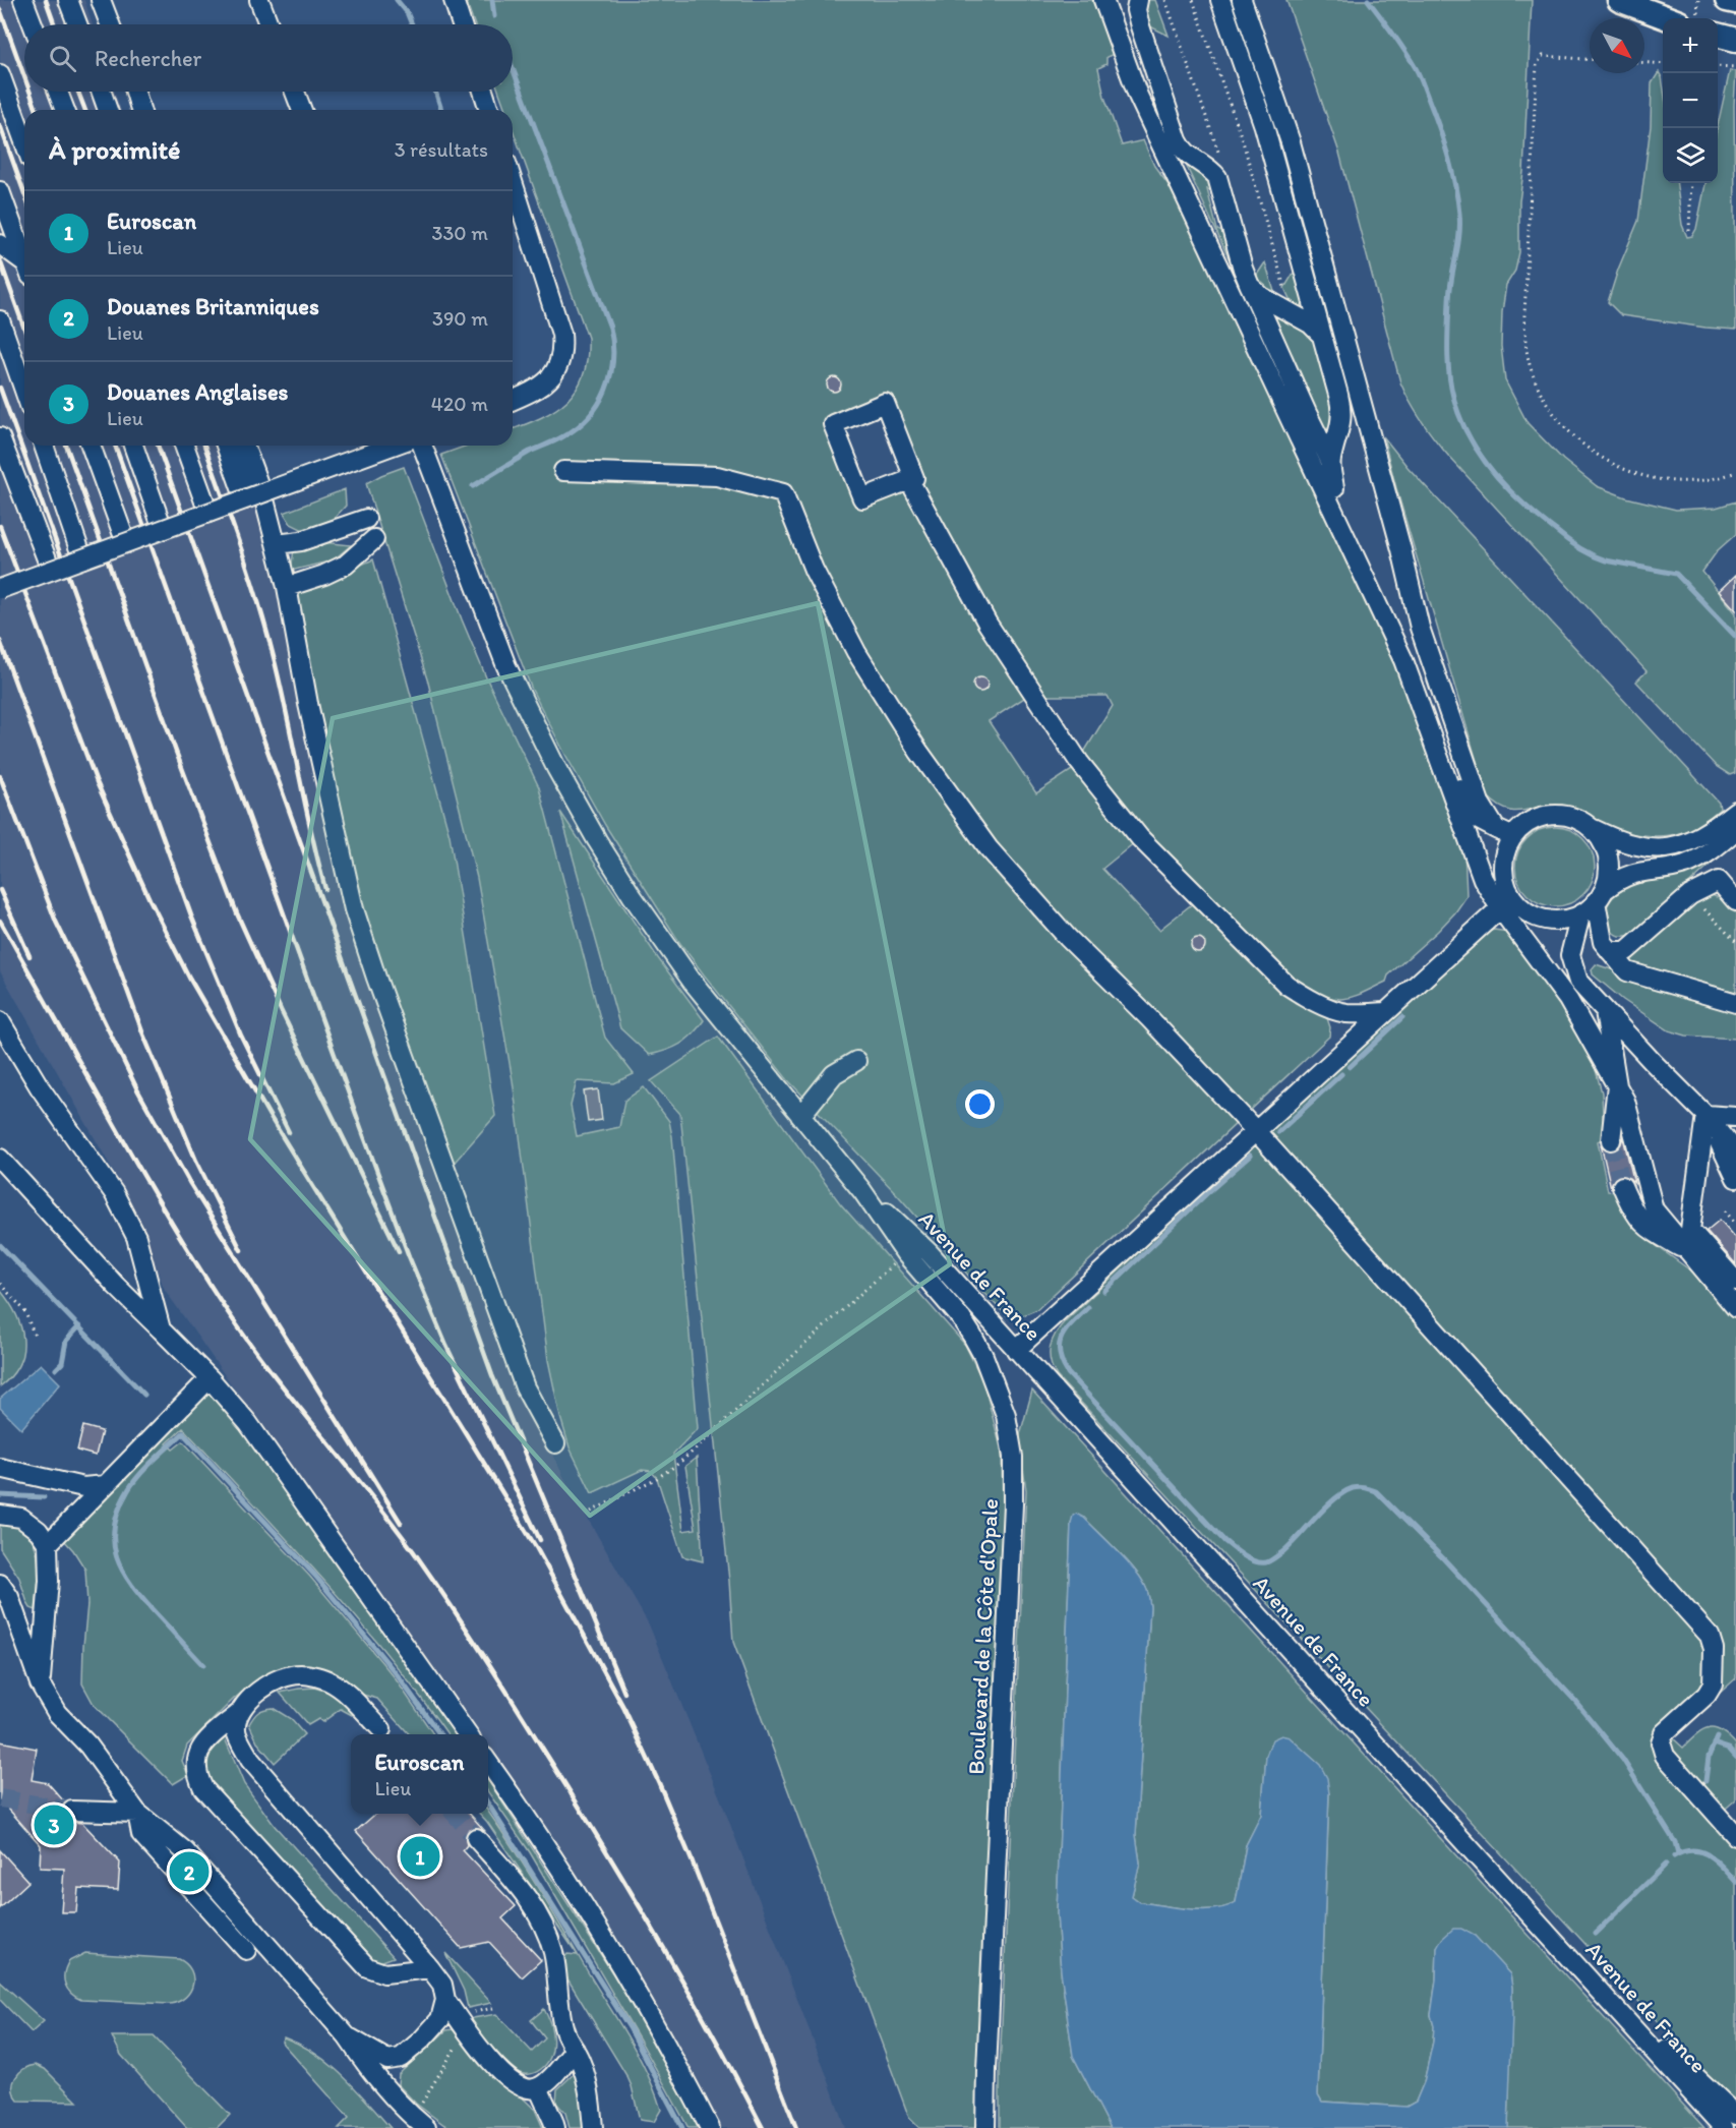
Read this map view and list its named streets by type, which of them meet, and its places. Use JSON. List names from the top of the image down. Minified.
{"streets":{"lane":["Avenue de France","Boulevard de la Côte d'Opale"]},"crossings":[["Avenue de France","Boulevard de la Côte d'Opale"]],"north":"bottom right","page":{"map_buttons":["+","−"],"search":"Rechercher","heading":["À proximité","3 résultats"],"list":[{"mark":"1","name":"Euroscan","note":"Lieu","value":"330 m"},{"mark":"2","name":"Douanes Britanniques","note":"Lieu","value":"390 m"},{"mark":"3","name":"Douanes Anglaises","note":"Lieu","value":"420 m"}],"popup":["Euroscan","Lieu"],"pins":["3","1","2"]}}
